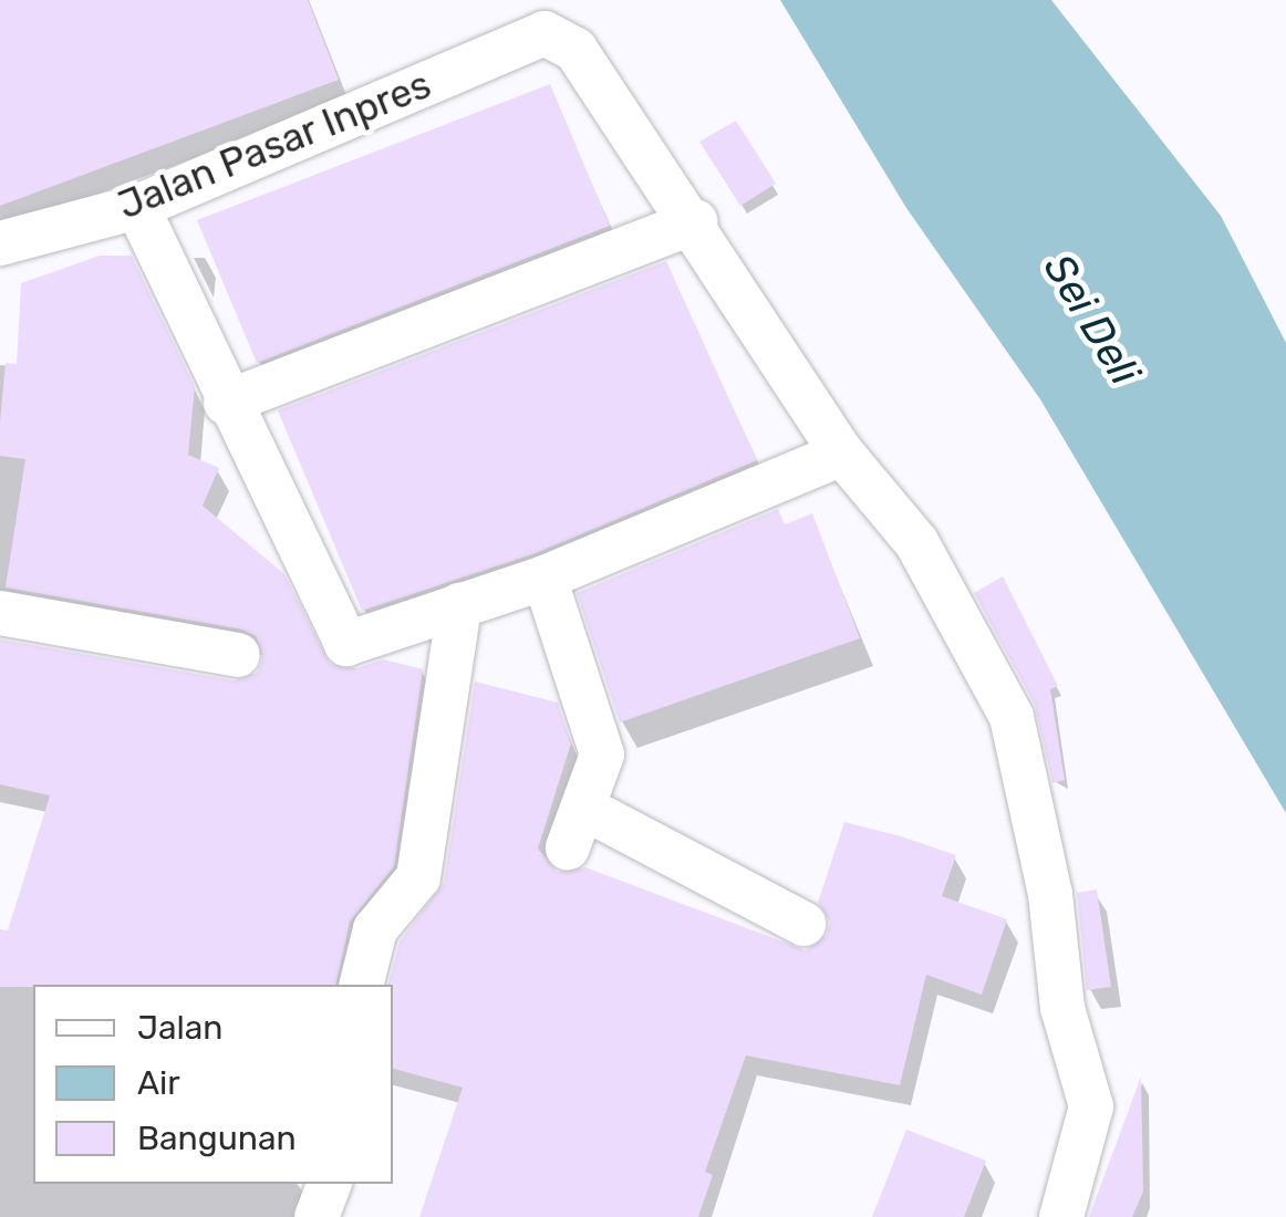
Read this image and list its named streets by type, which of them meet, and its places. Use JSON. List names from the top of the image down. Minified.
{"streets":{"street":["Jalan Pasar Inpres"]},"water":["Sei Deli"],"legend":["Jalan","Air","Bangunan"]}
